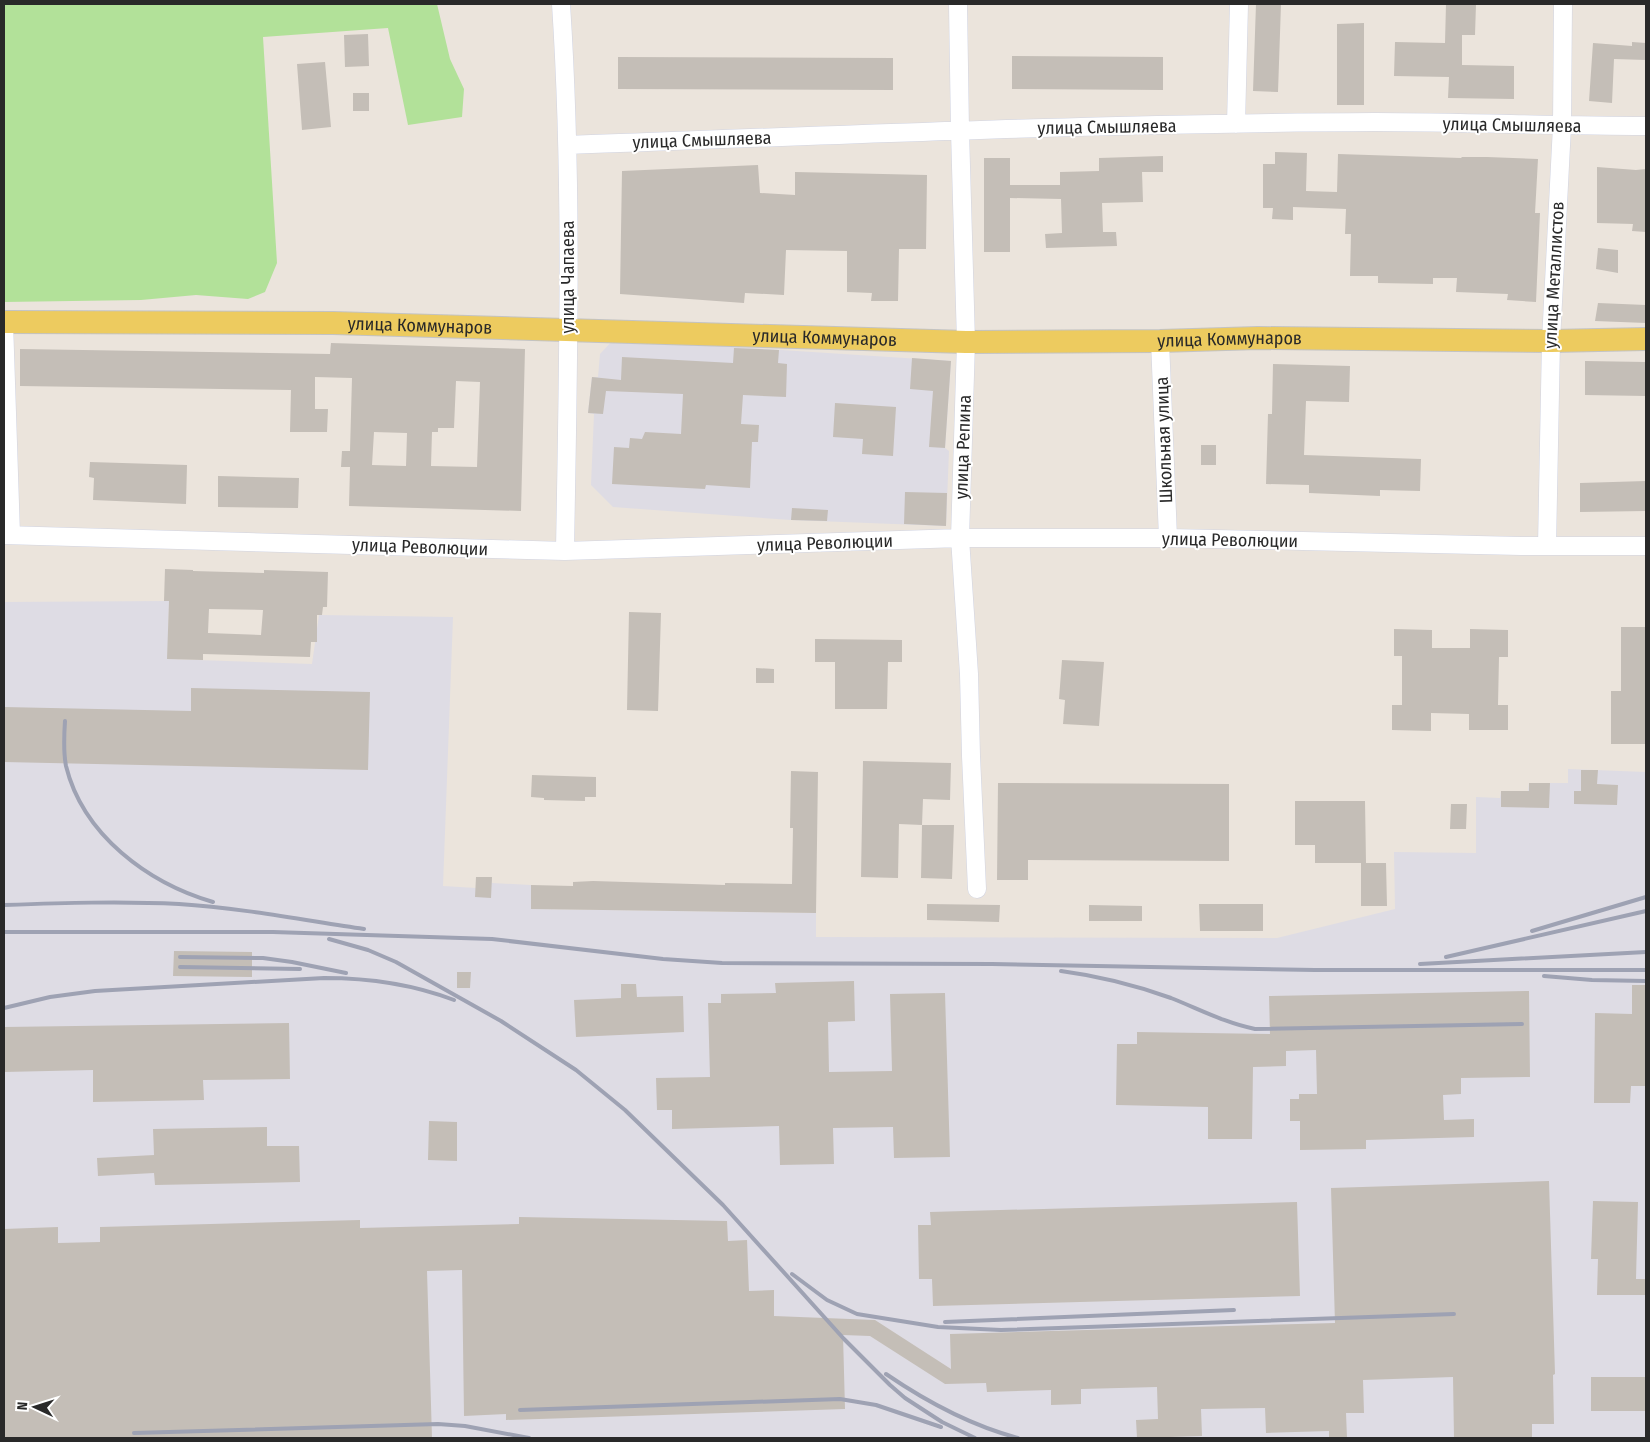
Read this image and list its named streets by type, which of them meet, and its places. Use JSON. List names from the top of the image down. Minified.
{"streets":{"main road":["улица Коммунаров"],"street":["улица Смышляева","улица Металлистов","улица Чапаева","Школьная улица","улица Репина","улица Революции"]},"crossings":[["улица Смышляева","улица Металлистов"],["улица Смышляева","улица Чапаева"],["улица Смышляева","улица Репина"],["улица Металлистов","улица Коммунаров"],["улица Металлистов","улица Революции"],["улица Чапаева","улица Коммунаров"],["улица Чапаева","улица Революции"],["улица Коммунаров","Школьная улица"],["улица Коммунаров","улица Репина"],["Школьная улица","улица Революции"],["улица Репина","улица Революции"]],"north":"left"}
